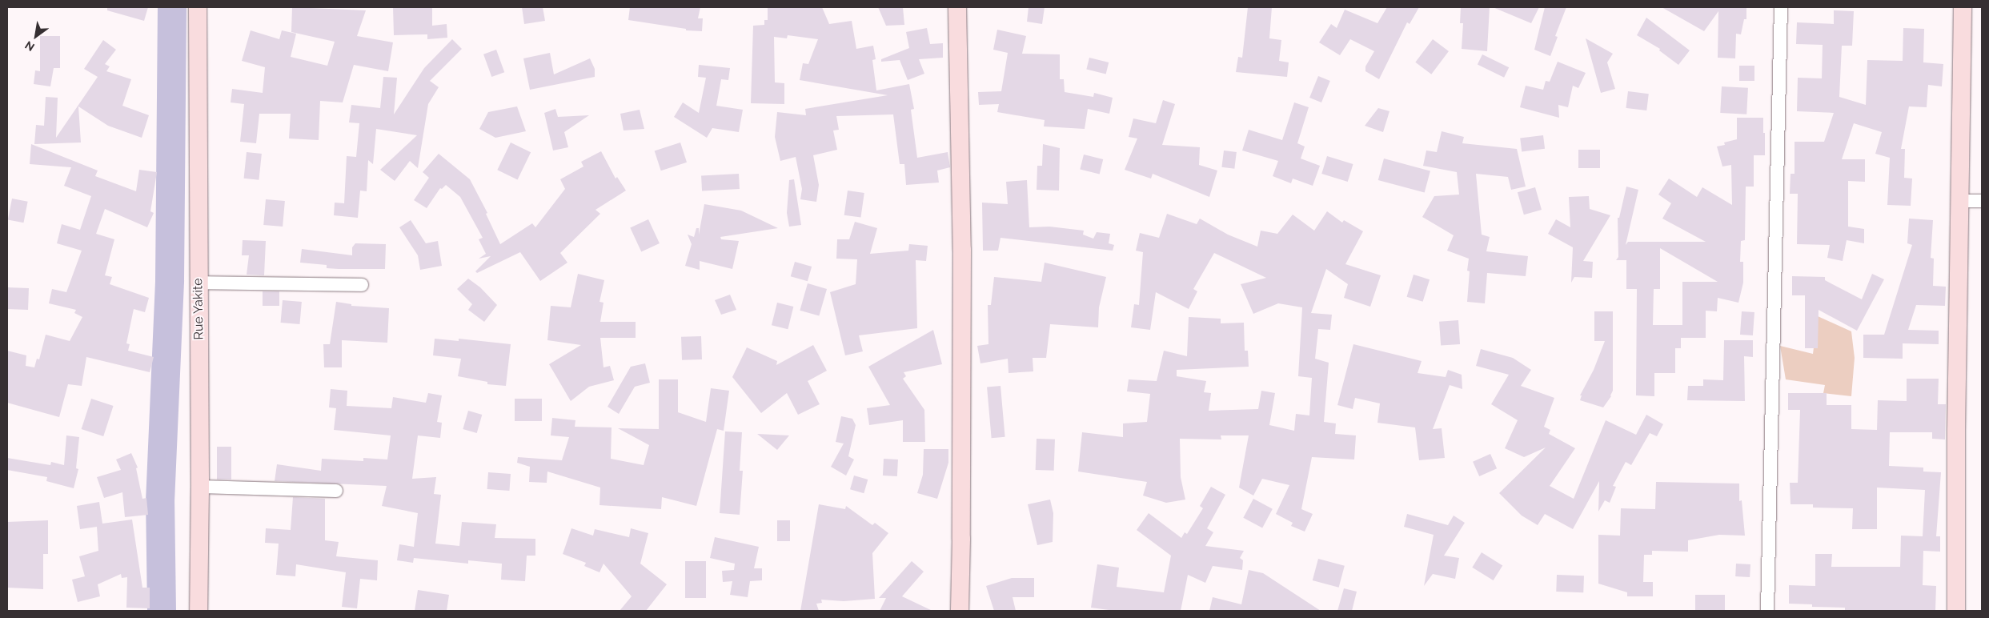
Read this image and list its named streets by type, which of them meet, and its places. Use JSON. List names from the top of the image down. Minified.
{"streets":{"street":["Rue Yakite"]},"north":"bottom left"}
